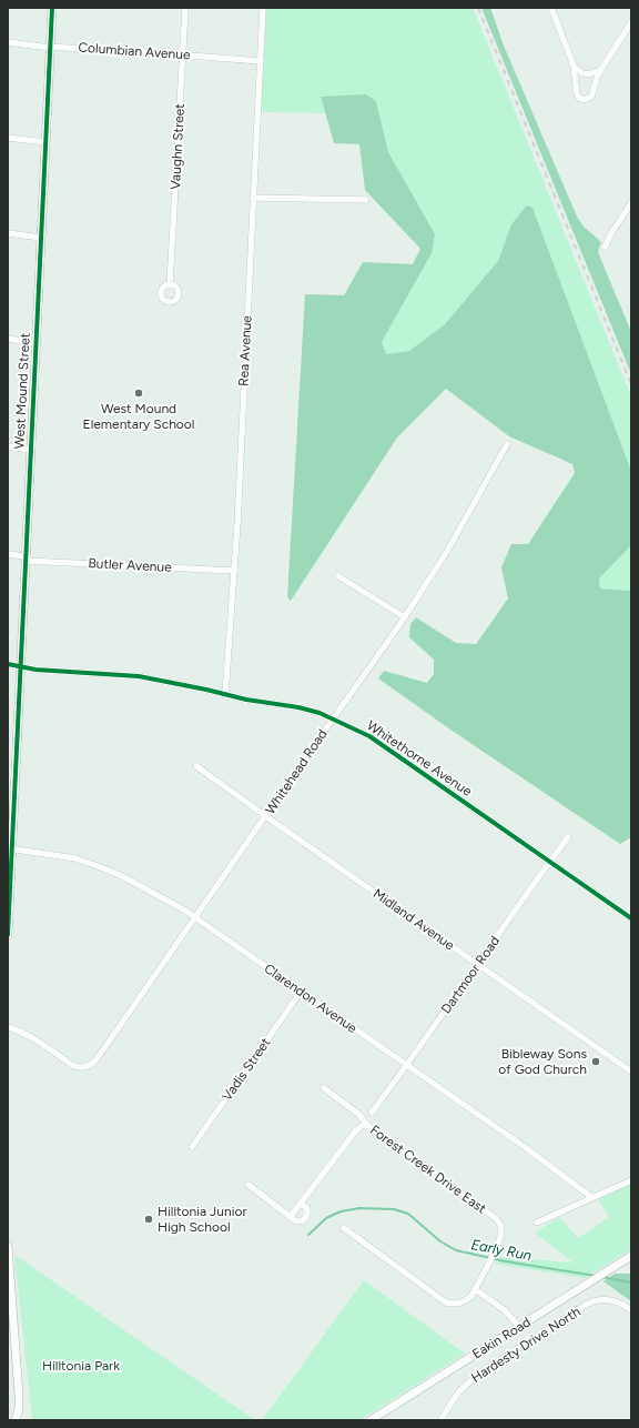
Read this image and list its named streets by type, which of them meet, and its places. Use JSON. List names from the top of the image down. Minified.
{"streets":{"street":["Columbian Avenue","Vaughn Street","Rea Avenue","West Mound Street","Butler Avenue","Whitethorne Avenue","Whitehead Road","Midland Avenue","Dartmoor Road","Clarendon Avenue","Vadis Street","Forest Creek Drive East","Eakin Road","Hardesty Drive North"]},"crossings":[["Columbian Avenue","Vaughn Street"],["Columbian Avenue","Rea Avenue"],["Columbian Avenue","West Mound Street"],["Rea Avenue","Butler Avenue"],["Rea Avenue","Whitethorne Avenue"],["West Mound Street","Butler Avenue"],["West Mound Street","Whitethorne Avenue"],["West Mound Street","Clarendon Avenue"],["Whitethorne Avenue","Whitehead Road"],["Whitethorne Avenue","Dartmoor Road"],["Whitehead Road","Midland Avenue"],["Whitehead Road","Clarendon Avenue"],["Midland Avenue","Dartmoor Road"],["Dartmoor Road","Clarendon Avenue"],["Clarendon Avenue","Vadis Street"]],"water":["Early Run"],"parks":["Hilltonia Park"],"places":["West Mound Elementary School","Bibleway Sons of God Church","Hilltonia Junior High School"]}
